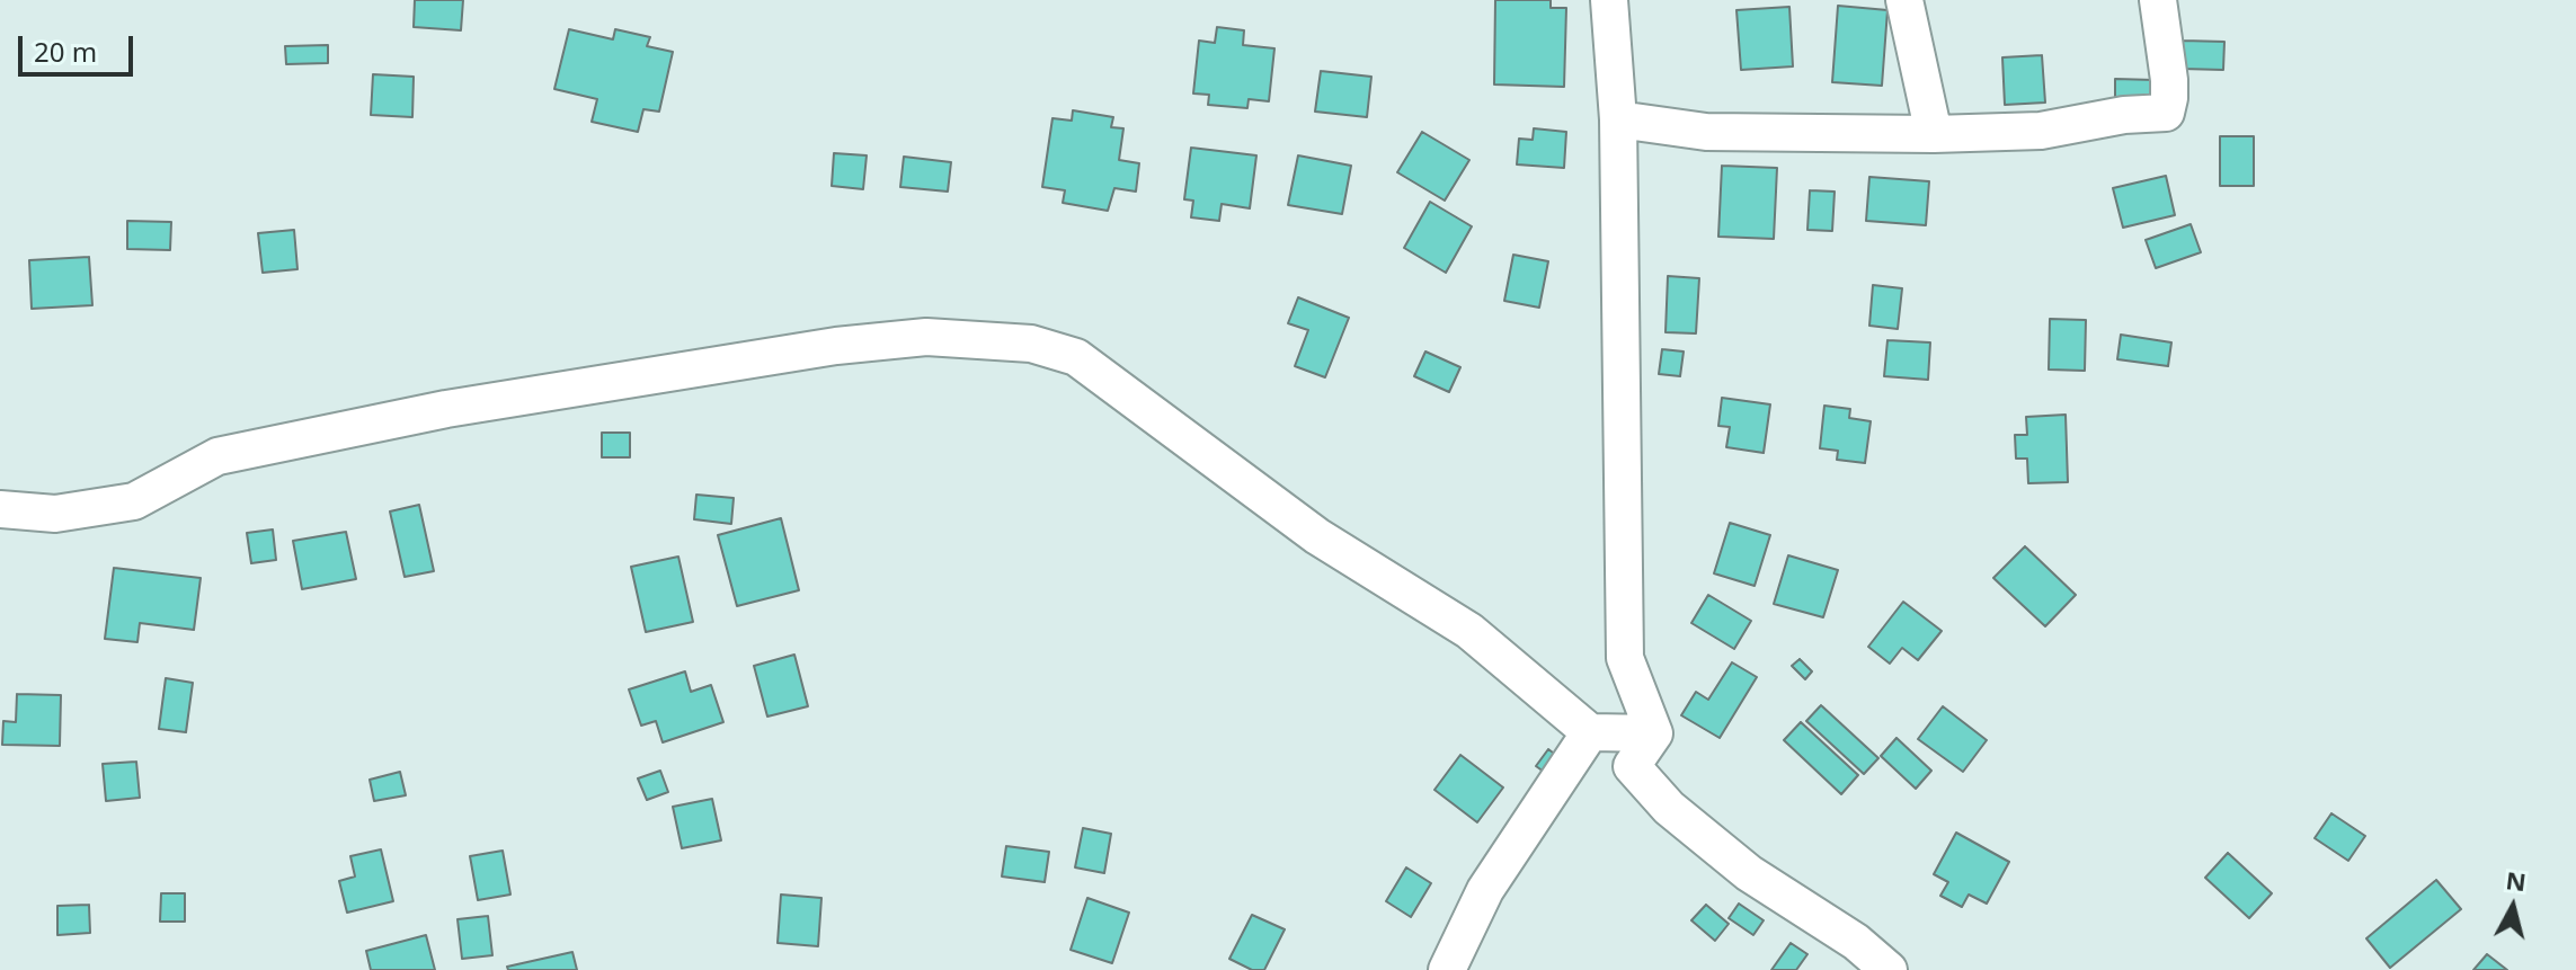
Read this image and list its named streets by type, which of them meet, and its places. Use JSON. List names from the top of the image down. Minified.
{"scale_bar":"20 m","north":"top"}
